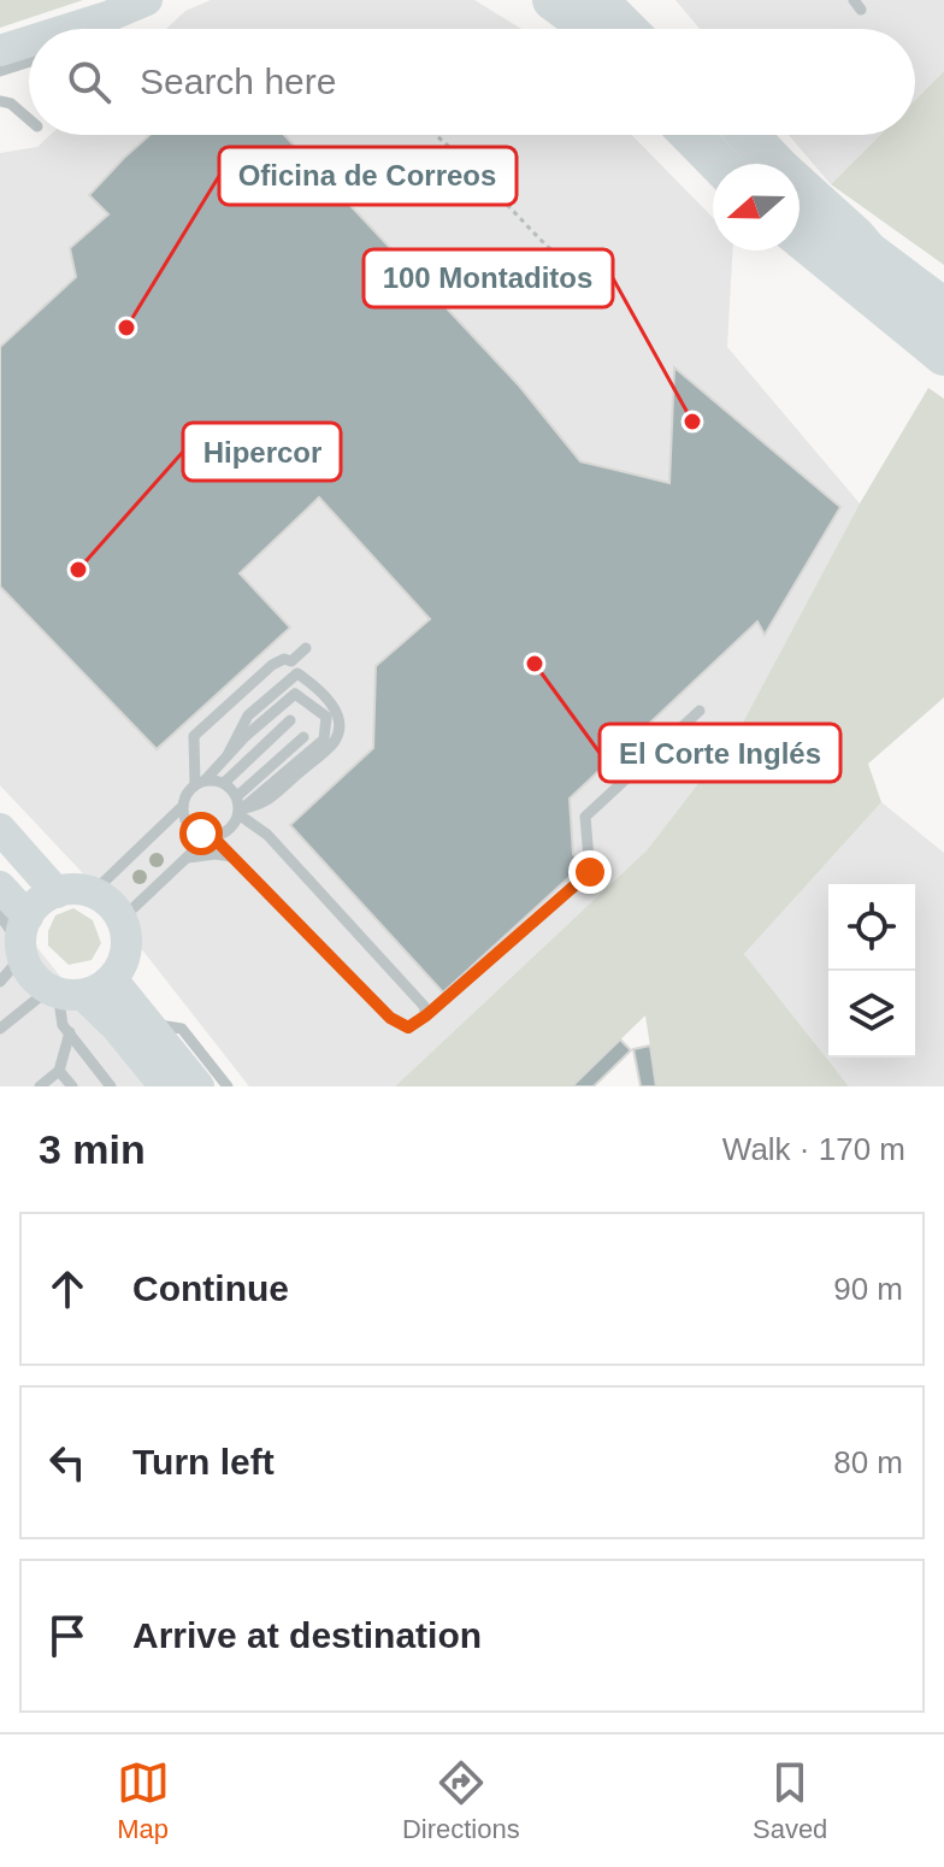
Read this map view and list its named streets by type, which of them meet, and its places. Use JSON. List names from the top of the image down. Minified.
{"places":["Oficina de Correos","100 Montaditos","Hipercor","El Corte Inglés"],"north":"left","page":{"search":"Search here","heading":["3 min","Walk · 170 m"],"list":[["Continue","90 m"],["Turn left","80 m"],"Arrive at destination"],"nav":["Map","Directions","Saved"]}}
